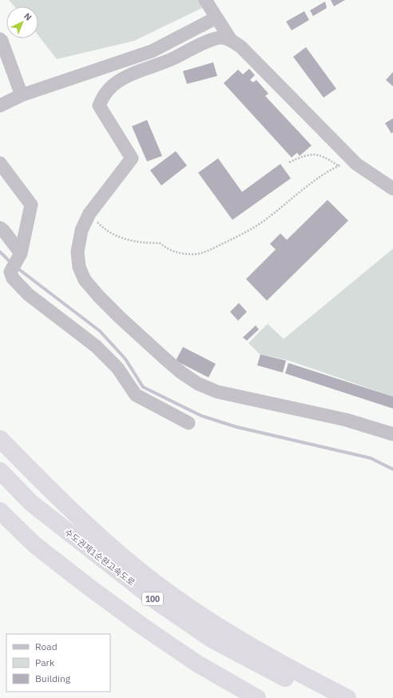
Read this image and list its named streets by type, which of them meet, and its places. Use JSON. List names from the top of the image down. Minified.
{"streets":{"highway":["수도권제1순환고속도로","100"]},"legend":["Road","Park","Building"],"north":"top right"}
